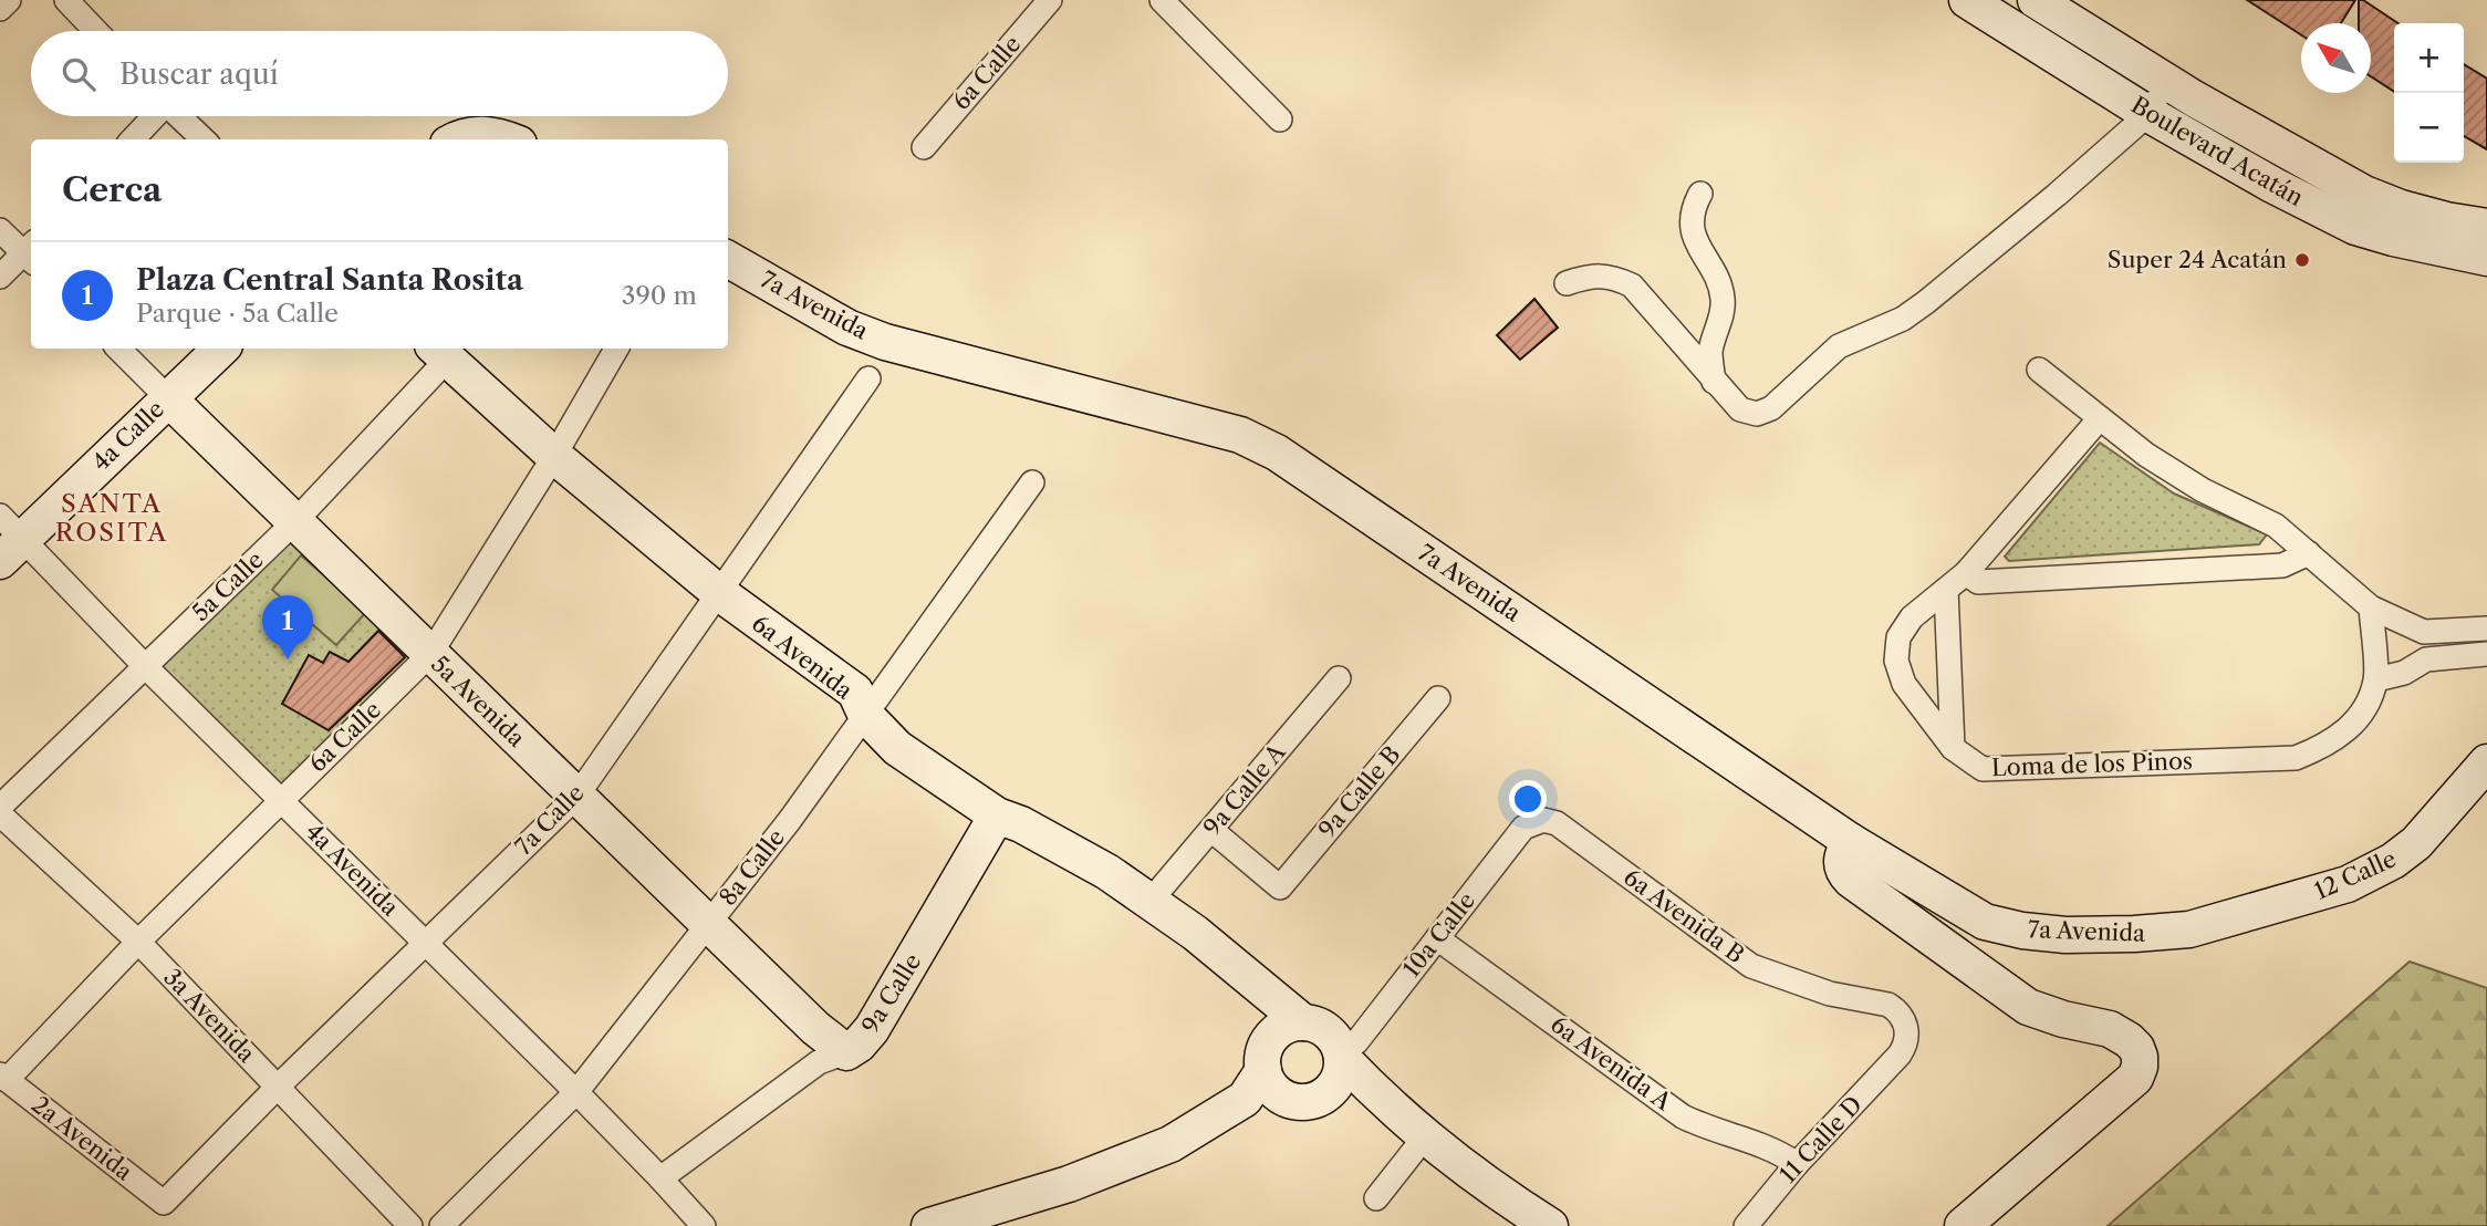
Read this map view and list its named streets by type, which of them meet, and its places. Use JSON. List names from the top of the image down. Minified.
{"streets":{"street":["6a Calle","Boulevard Acatán","7a Avenida","4a Calle","5a Calle","6a Avenida","5a Avenida","Loma de los Pinos","9a Calle A","9a Calle B","7a Calle","8a Calle","4a Avenida","12 Calle","6a Avenida B","10a Calle","9a Calle","3a Avenida","6a Avenida A","2a Avenida","11 Calle D"]},"crossings":[["6a Calle","6a Avenida"],["6a Calle","5a Avenida"],["6a Calle","4a Avenida"],["6a Calle","3a Avenida"],["6a Calle","2a Avenida"],["7a Avenida","12 Calle"],["4a Calle","5a Avenida"],["4a Calle","4a Avenida"],["5a Calle","6a Avenida"],["5a Calle","5a Avenida"],["5a Calle","4a Avenida"],["6a Avenida","9a Calle A"],["6a Avenida","7a Calle"],["6a Avenida","8a Calle"],["6a Avenida","10a Calle"],["6a Avenida","9a Calle"],["5a Avenida","7a Calle"],["5a Avenida","8a Calle"],["5a Avenida","9a Calle"],["9a Calle A","9a Calle B"],["7a Calle","4a Avenida"],["7a Calle","3a Avenida"],["7a Calle","2a Avenida"],["8a Calle","4a Avenida"],["4a Avenida","9a Calle"],["6a Avenida B","10a Calle"],["6a Avenida B","11 Calle D"],["10a Calle","6a Avenida A"],["6a Avenida A","11 Calle D"]],"districts":["SANTA ROSITA"],"places":["Super 24 Acatán"],"north":"top left","page":{"map_buttons":["+","−"],"search":"Buscar aquí","heading":"Cerca","list":[{"mark":"1","name":"Plaza Central Santa Rosita","note":"Parque · 5a Calle","value":"390 m"}],"pins":"1"}}
